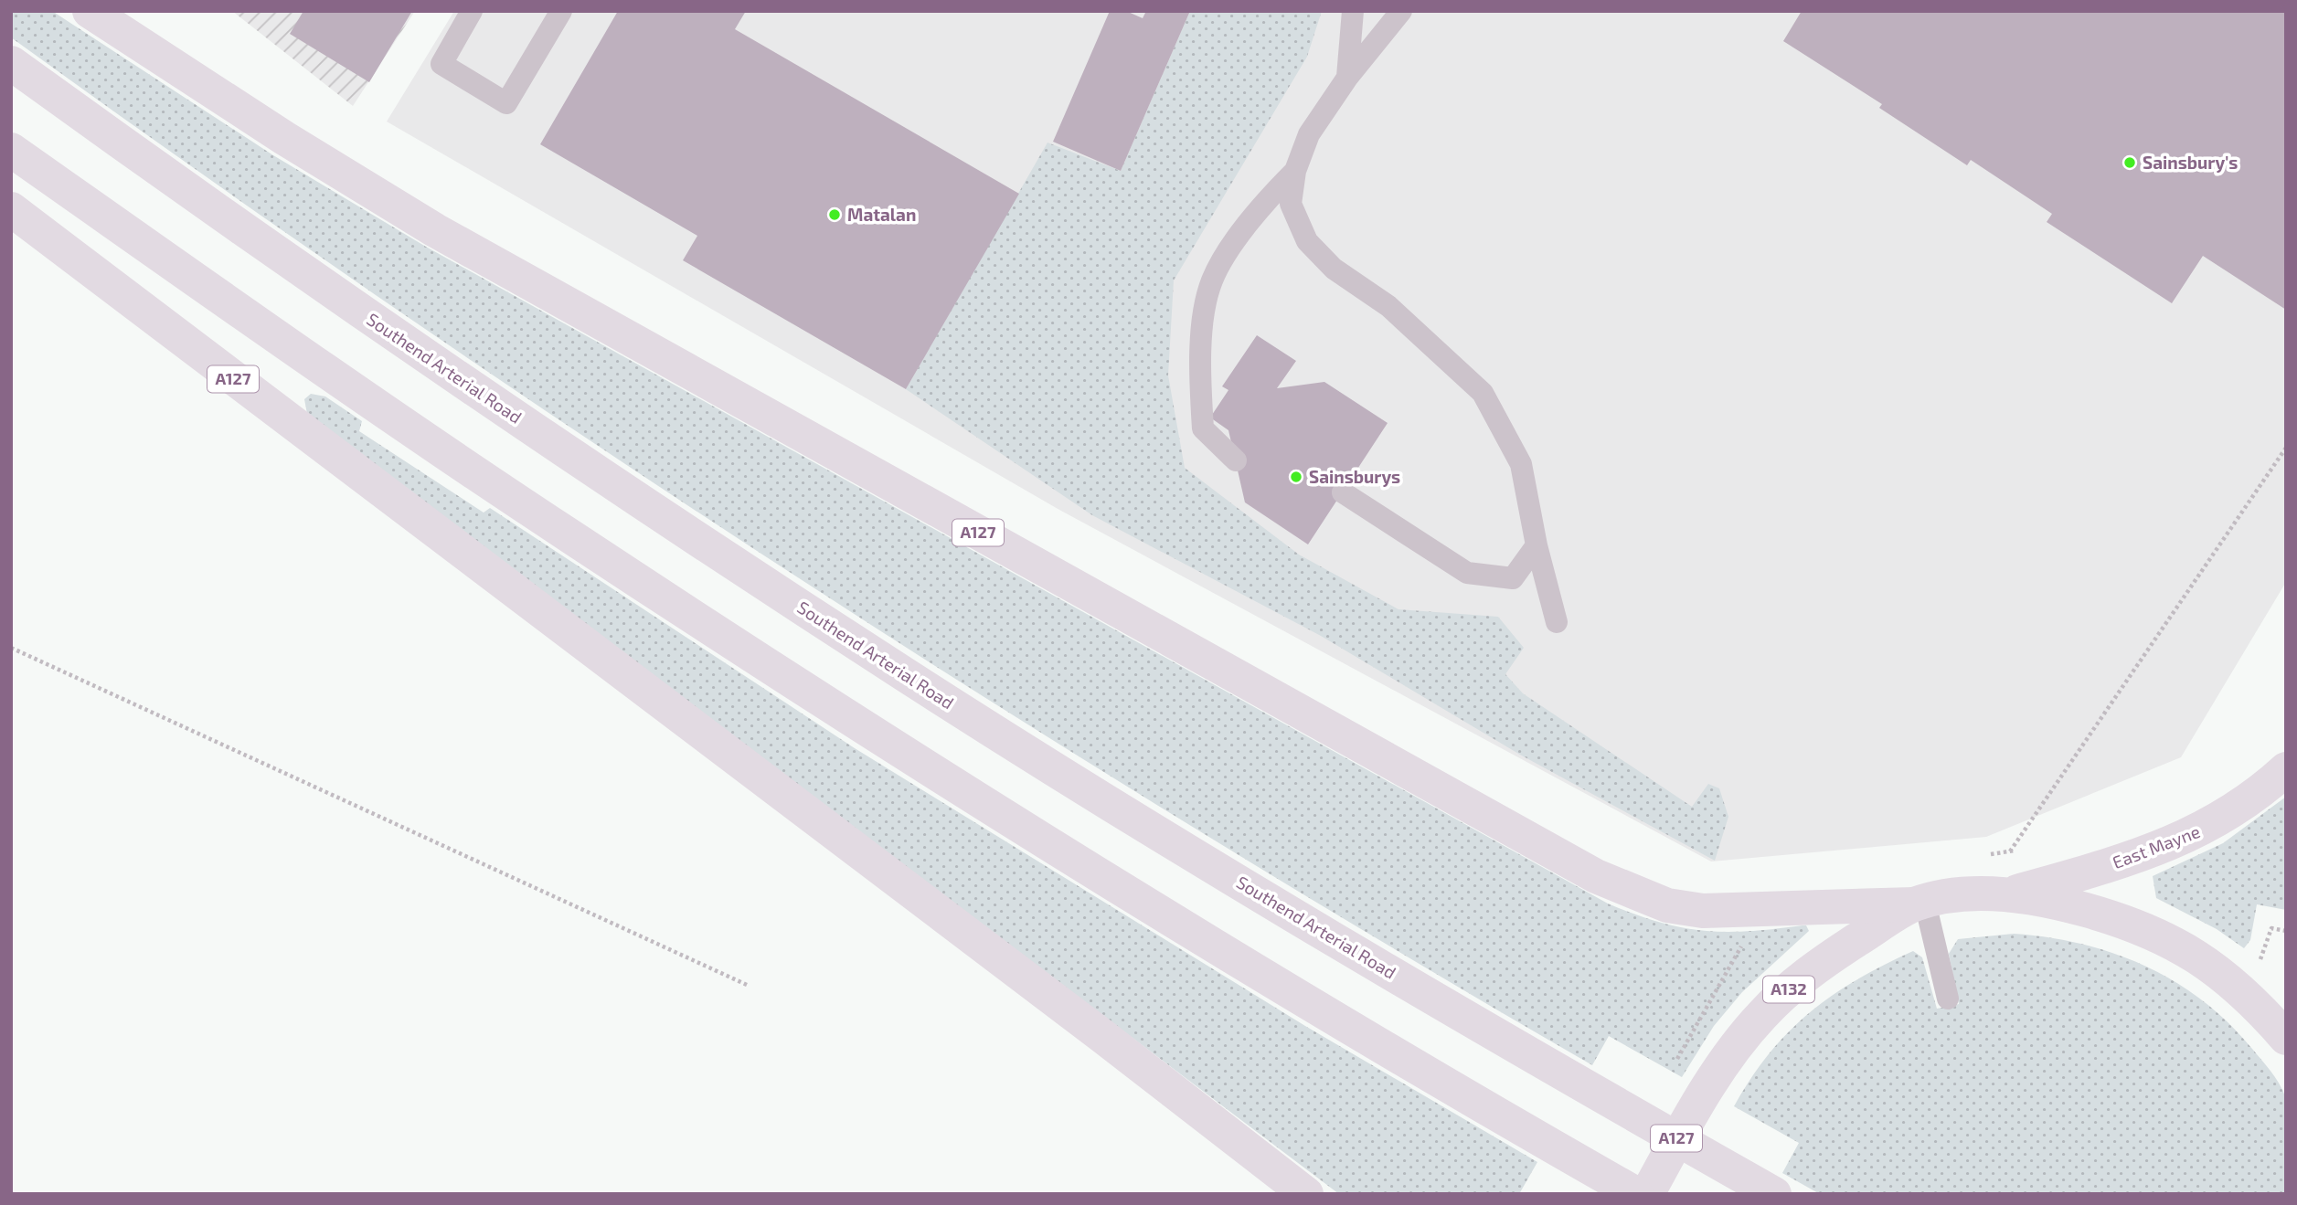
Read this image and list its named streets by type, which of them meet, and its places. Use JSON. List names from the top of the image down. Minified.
{"streets":{"main road":["Southend Arterial Road","A127","East Mayne","A132"]},"crossings":[["A127","A132"],["East Mayne","A132"]],"places":["Sainsbury's","Matalan","Sainsburys"]}
